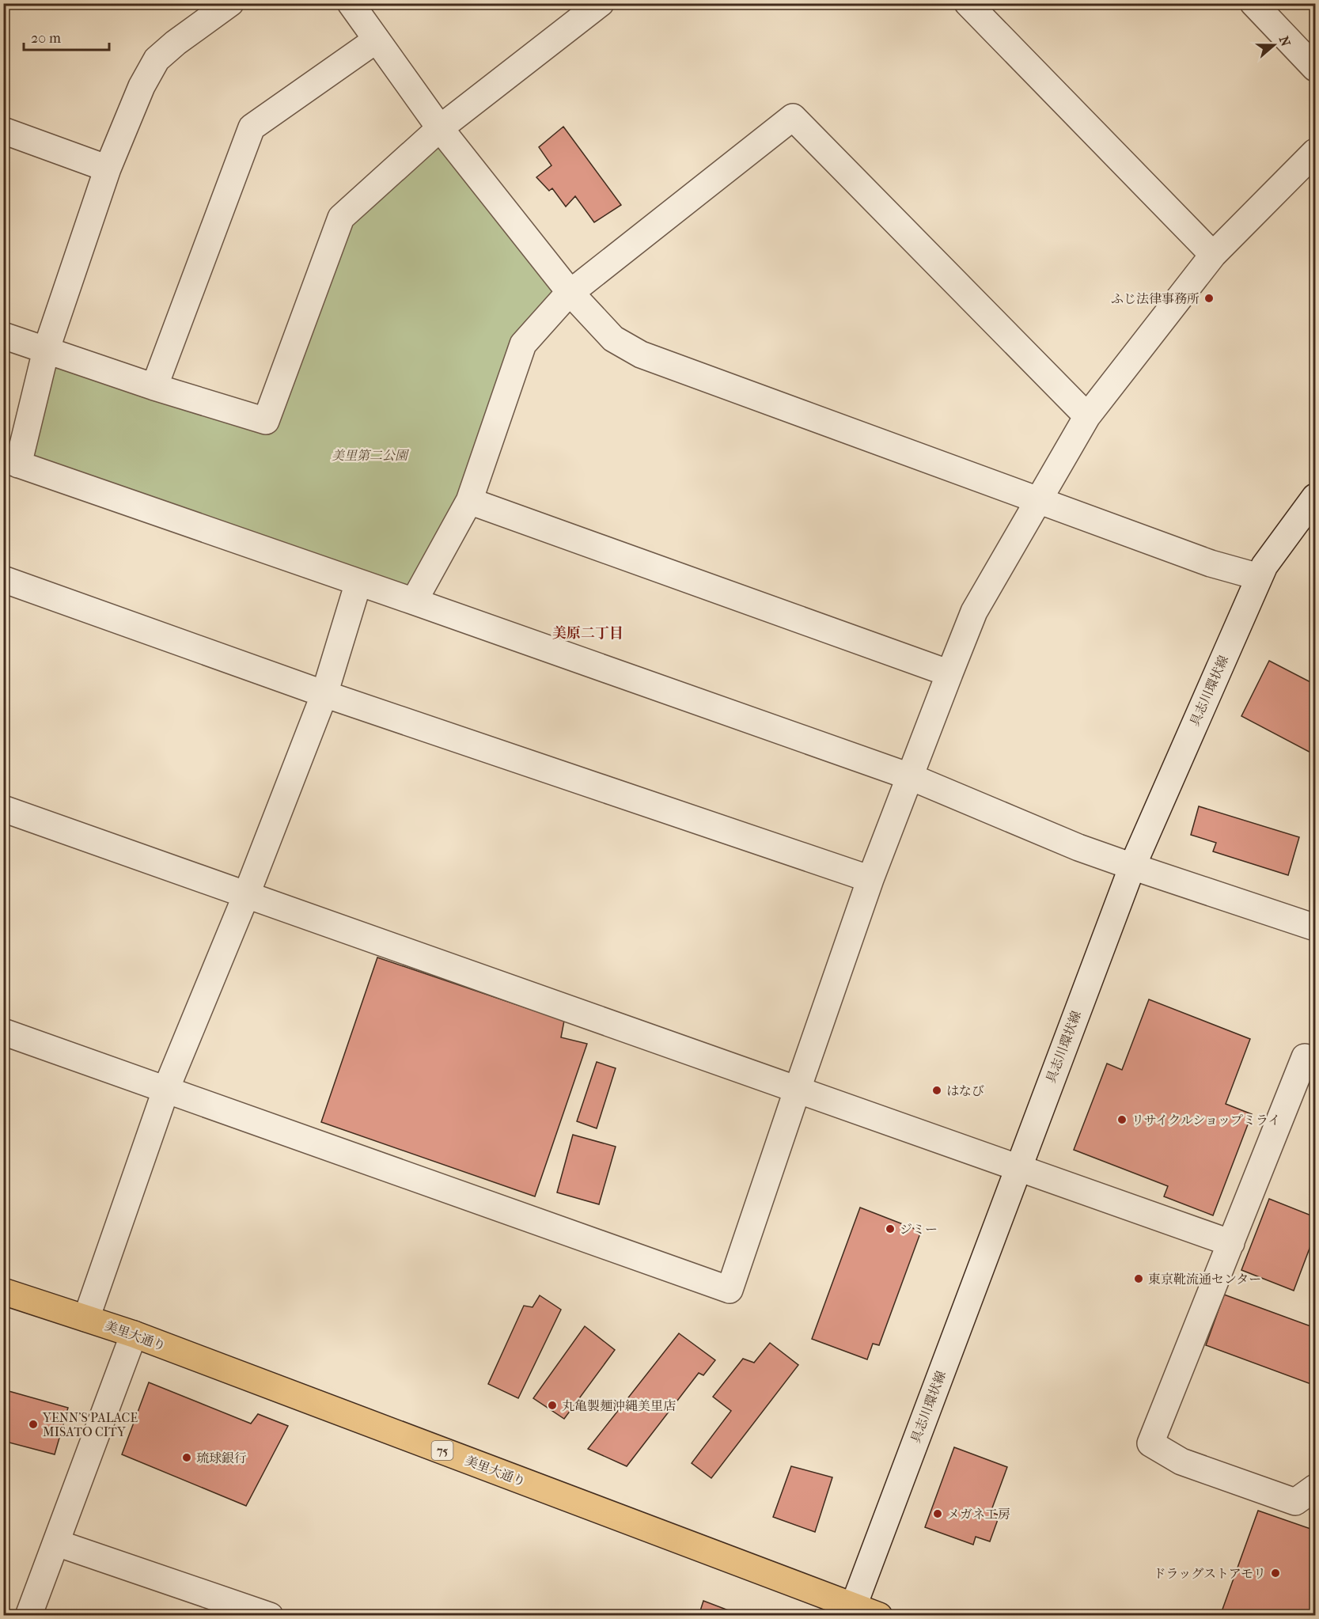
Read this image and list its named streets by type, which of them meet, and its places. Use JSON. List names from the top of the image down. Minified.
{"streets":{"main road":["美里大通り","75"],"street":["具志川環状線"]},"crossings":[["具志川環状線","美里大通り"]],"districts":["美原二丁目"],"parks":["美里第二公園"],"places":["ふじ法律事務所","はなび","リサイクルショップミライ","ジミー","東京靴流通センター","丸亀製麺沖縄美里店","YENN'S PALACE MISATO CITY","琉球銀行","メガネ工房","ドラッグストアモリ"],"scale_bar":"20 m","north":"right"}
